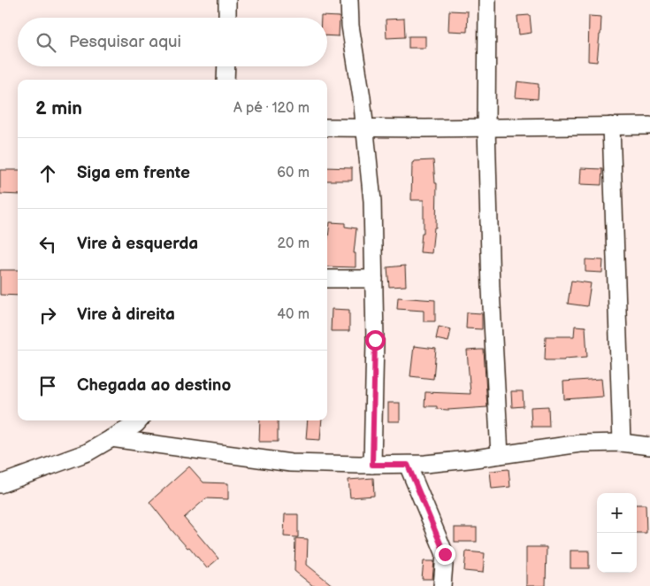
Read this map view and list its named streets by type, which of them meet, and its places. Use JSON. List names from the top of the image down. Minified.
{"page":{"search":"Pesquisar aqui","heading":["2 min","A pé · 120 m"],"list":[["Siga em frente","60 m"],["Vire à esquerda","20 m"],["Vire à direita","40 m"],"Chegada ao destino"],"map_buttons":["+","−"]}}
